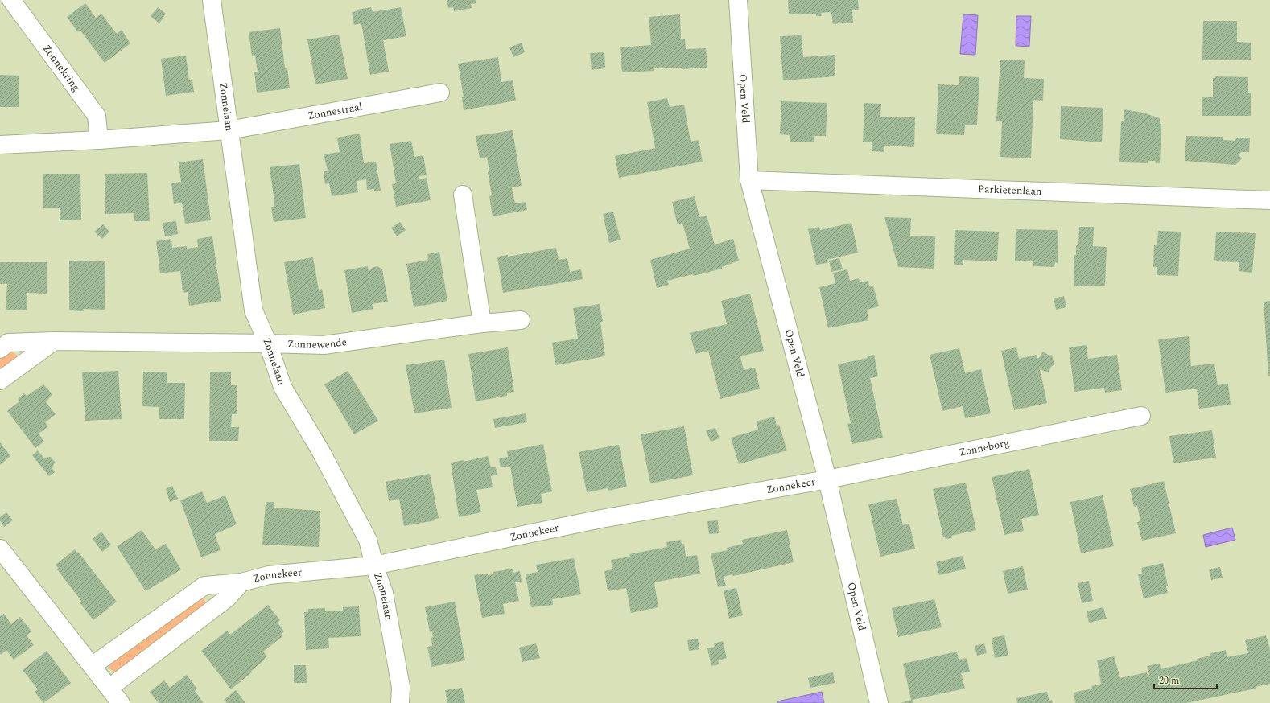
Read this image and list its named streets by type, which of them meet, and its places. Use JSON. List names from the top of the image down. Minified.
{"streets":{"street":["Zonnekring","Open Veld","Zonnelaan","Zonnestraal","Parkietenlaan","Zonnewende","Zonneborg","Zonnekeer"]},"crossings":[["Open Veld","Parkietenlaan"],["Open Veld","Zonneborg"],["Open Veld","Zonnekeer"],["Zonnelaan","Zonnestraal"],["Zonnelaan","Zonnewende"],["Zonnelaan","Zonnekeer"],["Zonneborg","Zonnekeer"]],"scale_bar":"20 m"}
